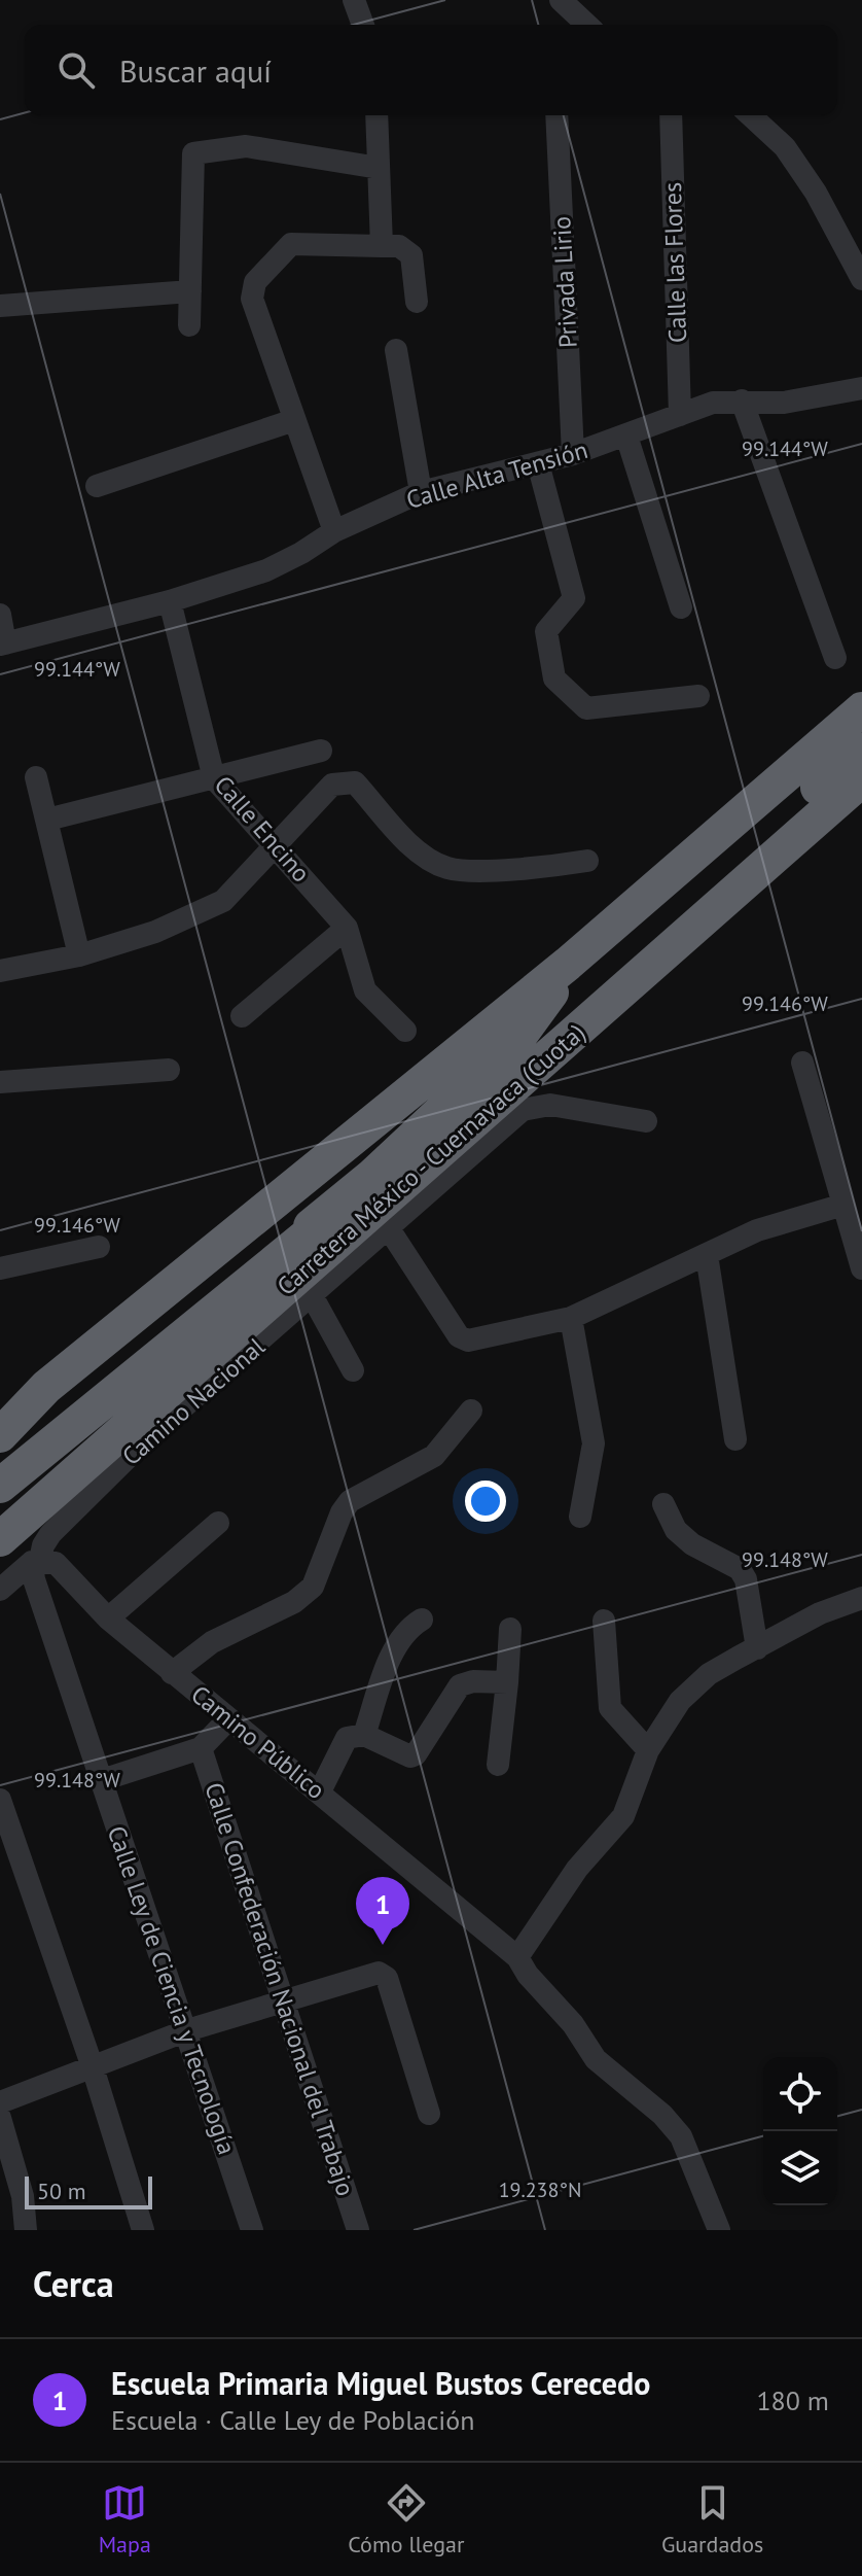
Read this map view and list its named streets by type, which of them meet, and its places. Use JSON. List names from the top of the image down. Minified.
{"streets":{"highway":["Carretera México - Cuernavaca (Cuota)"],"street":["Calle las Flores","Privada Lirio","Calle Alta Tensión","Calle Encino","Camino Nacional","Camino Público","Calle Confederación Nacional del Trabajo","Calle Ley de Ciencia y Tecnología"]},"crossings":[["Calle las Flores","Calle Alta Tensión"],["Privada Lirio","Calle Alta Tensión"],["Calle Alta Tensión","Calle Encino"],["Camino Nacional","Camino Público"],["Camino Nacional","Calle Ley de Ciencia y Tecnología"],["Camino Público","Calle Ley de Ciencia y Tecnología"]],"scale_bar":"50 m","page":{"search":"Buscar aquí","pins":"1","scale":"50 m","heading":"Cerca","list":[{"mark":"1","name":"Escuela Primaria Miguel Bustos Cerecedo","note":"Escuela · Calle Ley de Población","value":"180 m"}],"nav":["Mapa","Cómo llegar","Guardados"]},"coordinates":["99.144°W","99.146°W","99.148°W","19.238°N"]}
